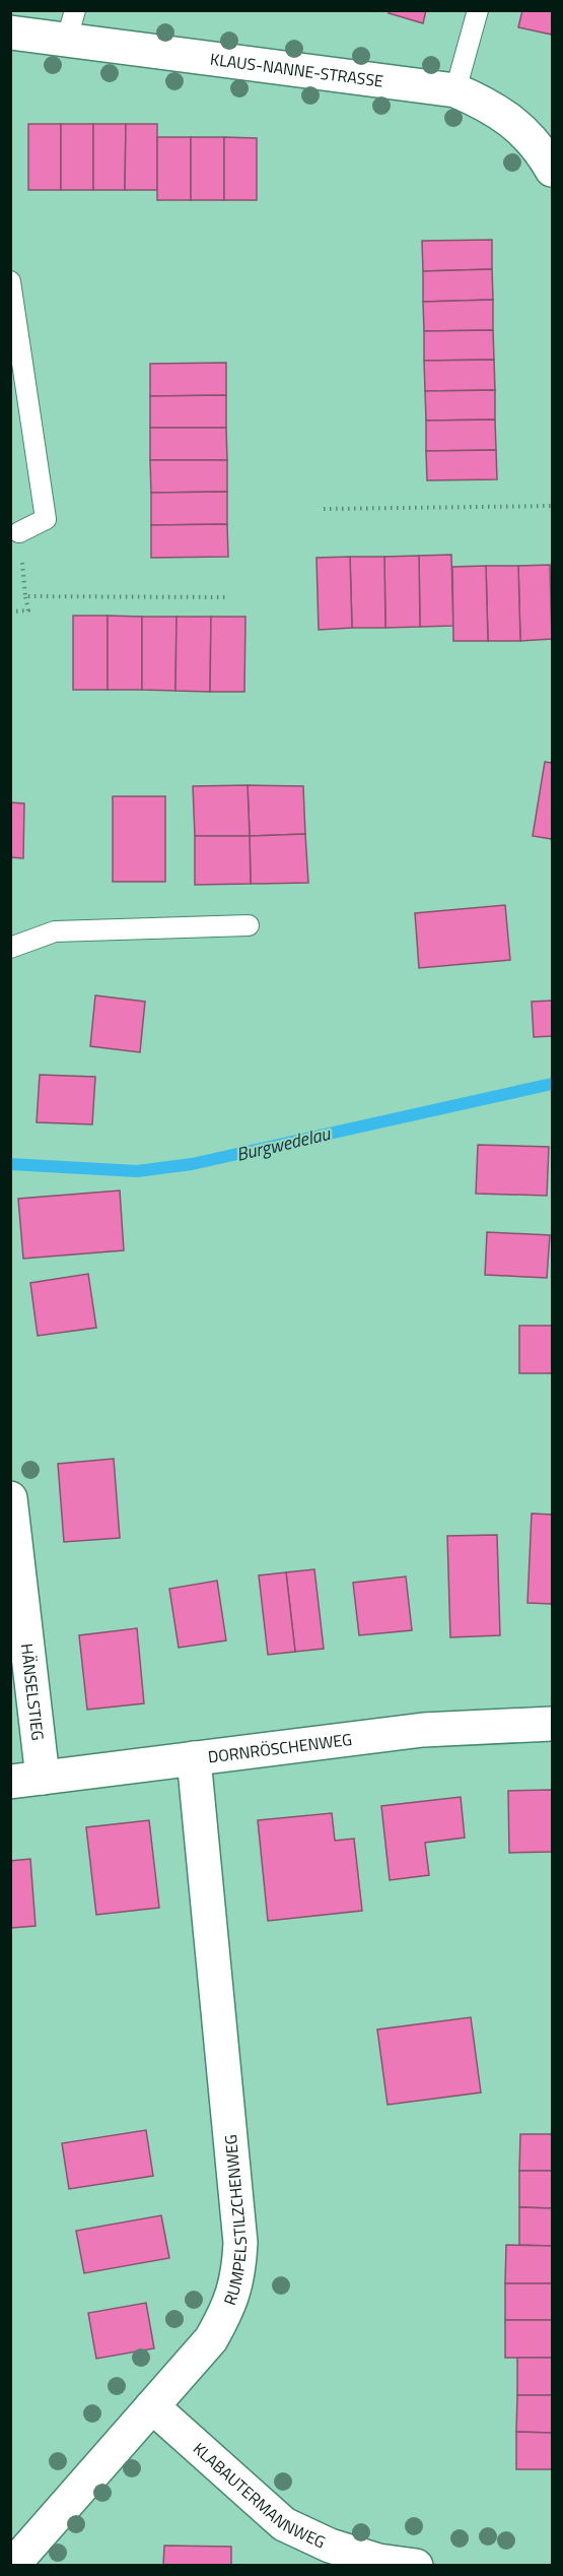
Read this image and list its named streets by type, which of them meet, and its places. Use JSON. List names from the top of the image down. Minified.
{"streets":{"street":["KLAUS-NANNE-STRASSE","HÄNSELSTIEG","DORNRÖSCHENWEG","RUMPELSTILZCHENWEG","KLABAUTERMANNWEG"]},"crossings":[["HÄNSELSTIEG","DORNRÖSCHENWEG"],["DORNRÖSCHENWEG","RUMPELSTILZCHENWEG"],["RUMPELSTILZCHENWEG","KLABAUTERMANNWEG"]],"water":["Burgwedelau"]}
